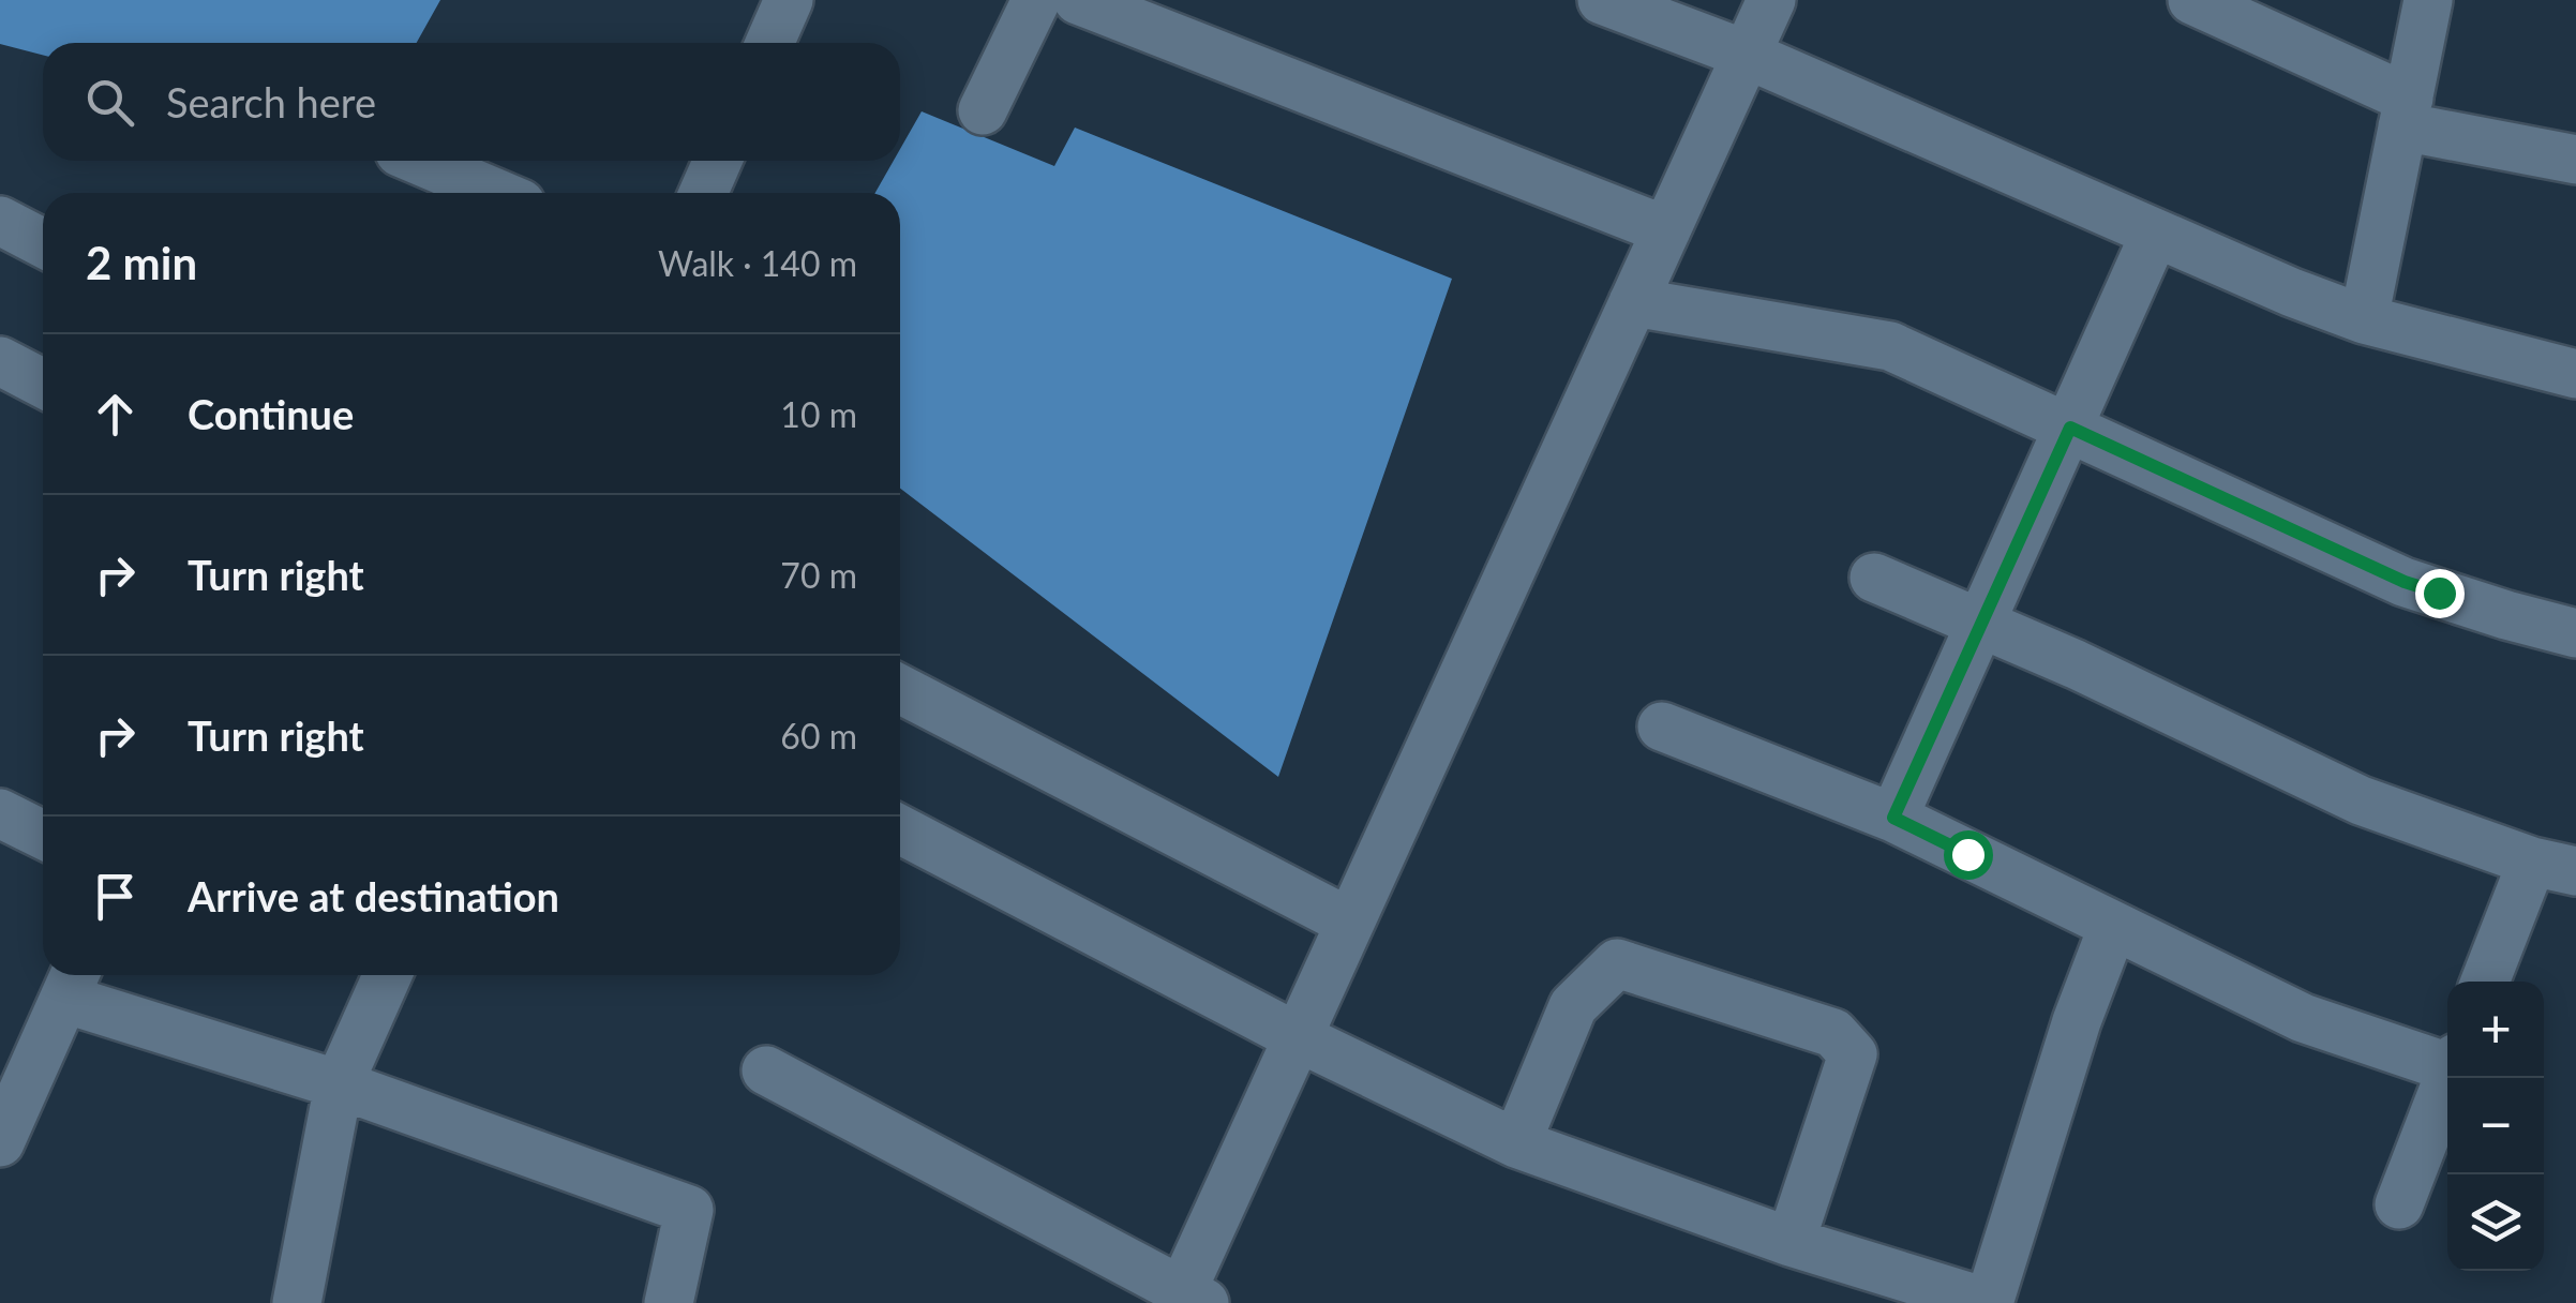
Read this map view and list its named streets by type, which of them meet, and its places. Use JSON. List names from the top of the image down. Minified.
{"page":{"search":"Search here","heading":["2 min","Walk · 140 m"],"list":[["Continue","10 m"],["Turn right","70 m"],["Turn right","60 m"],"Arrive at destination"],"map_buttons":["+","−"]}}
